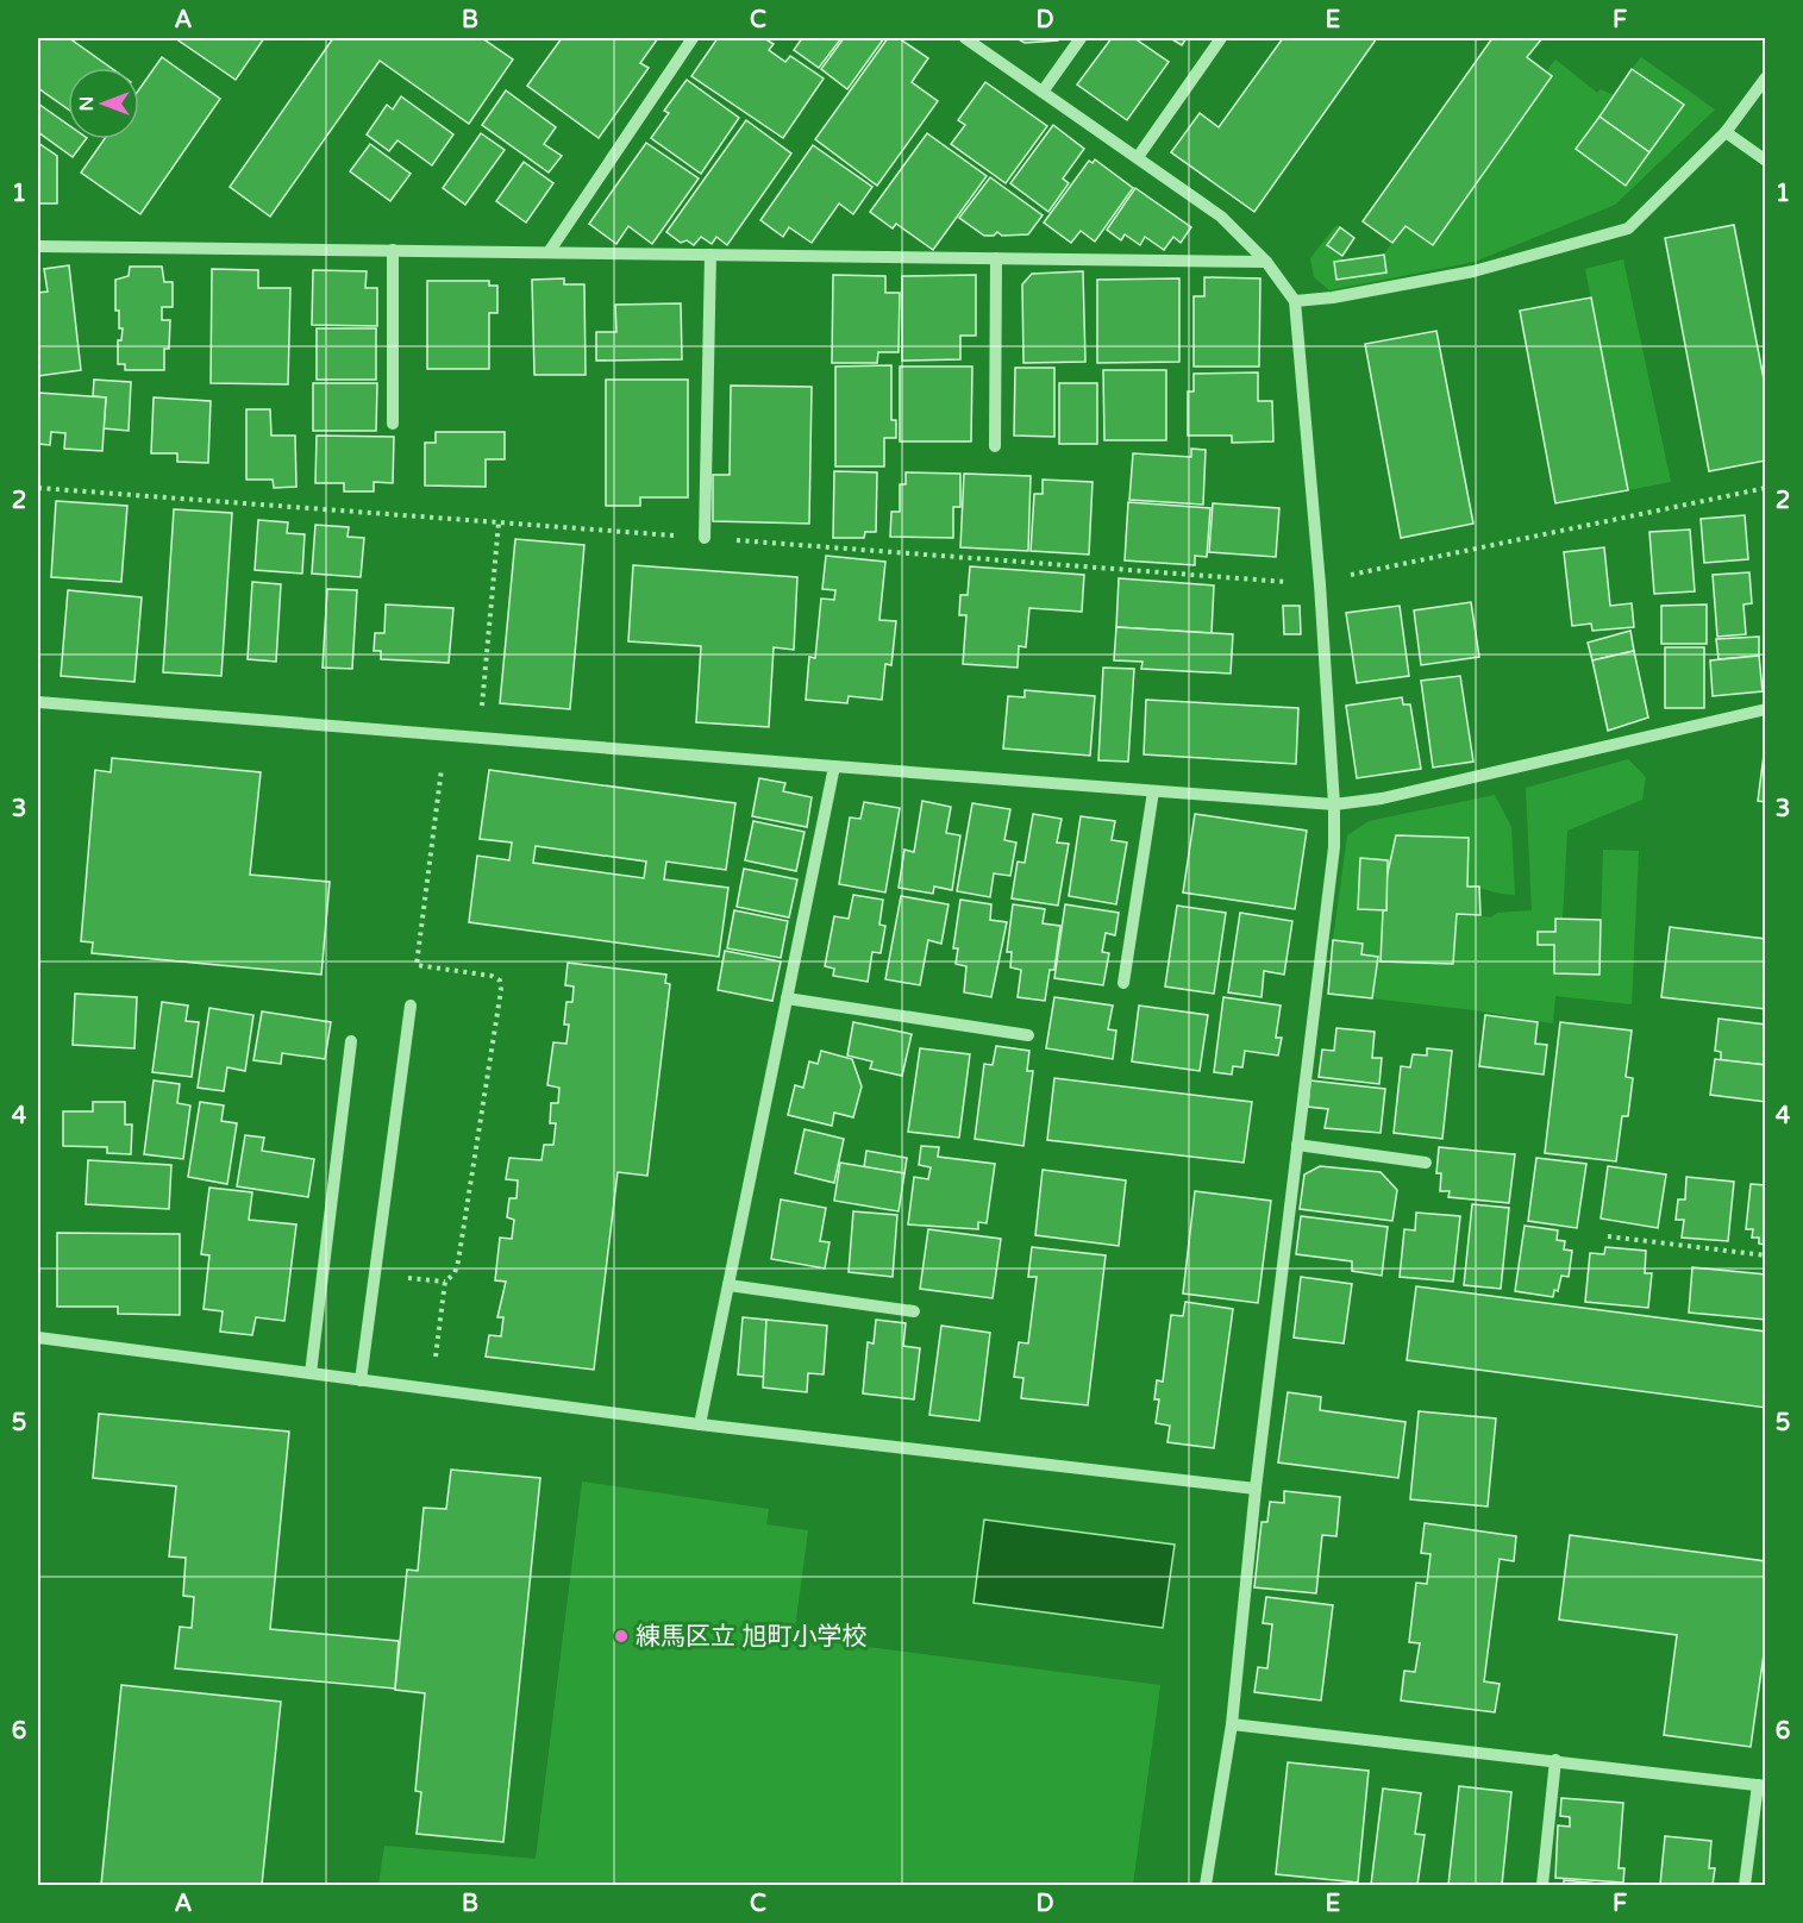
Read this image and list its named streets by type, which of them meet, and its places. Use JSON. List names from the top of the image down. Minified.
{"places":["練馬区立 旭町小学校"],"north":"left","grid":{"columns":["A","B","C","D","E","F"],"rows":["1","2","3","4","5","6"]}}
